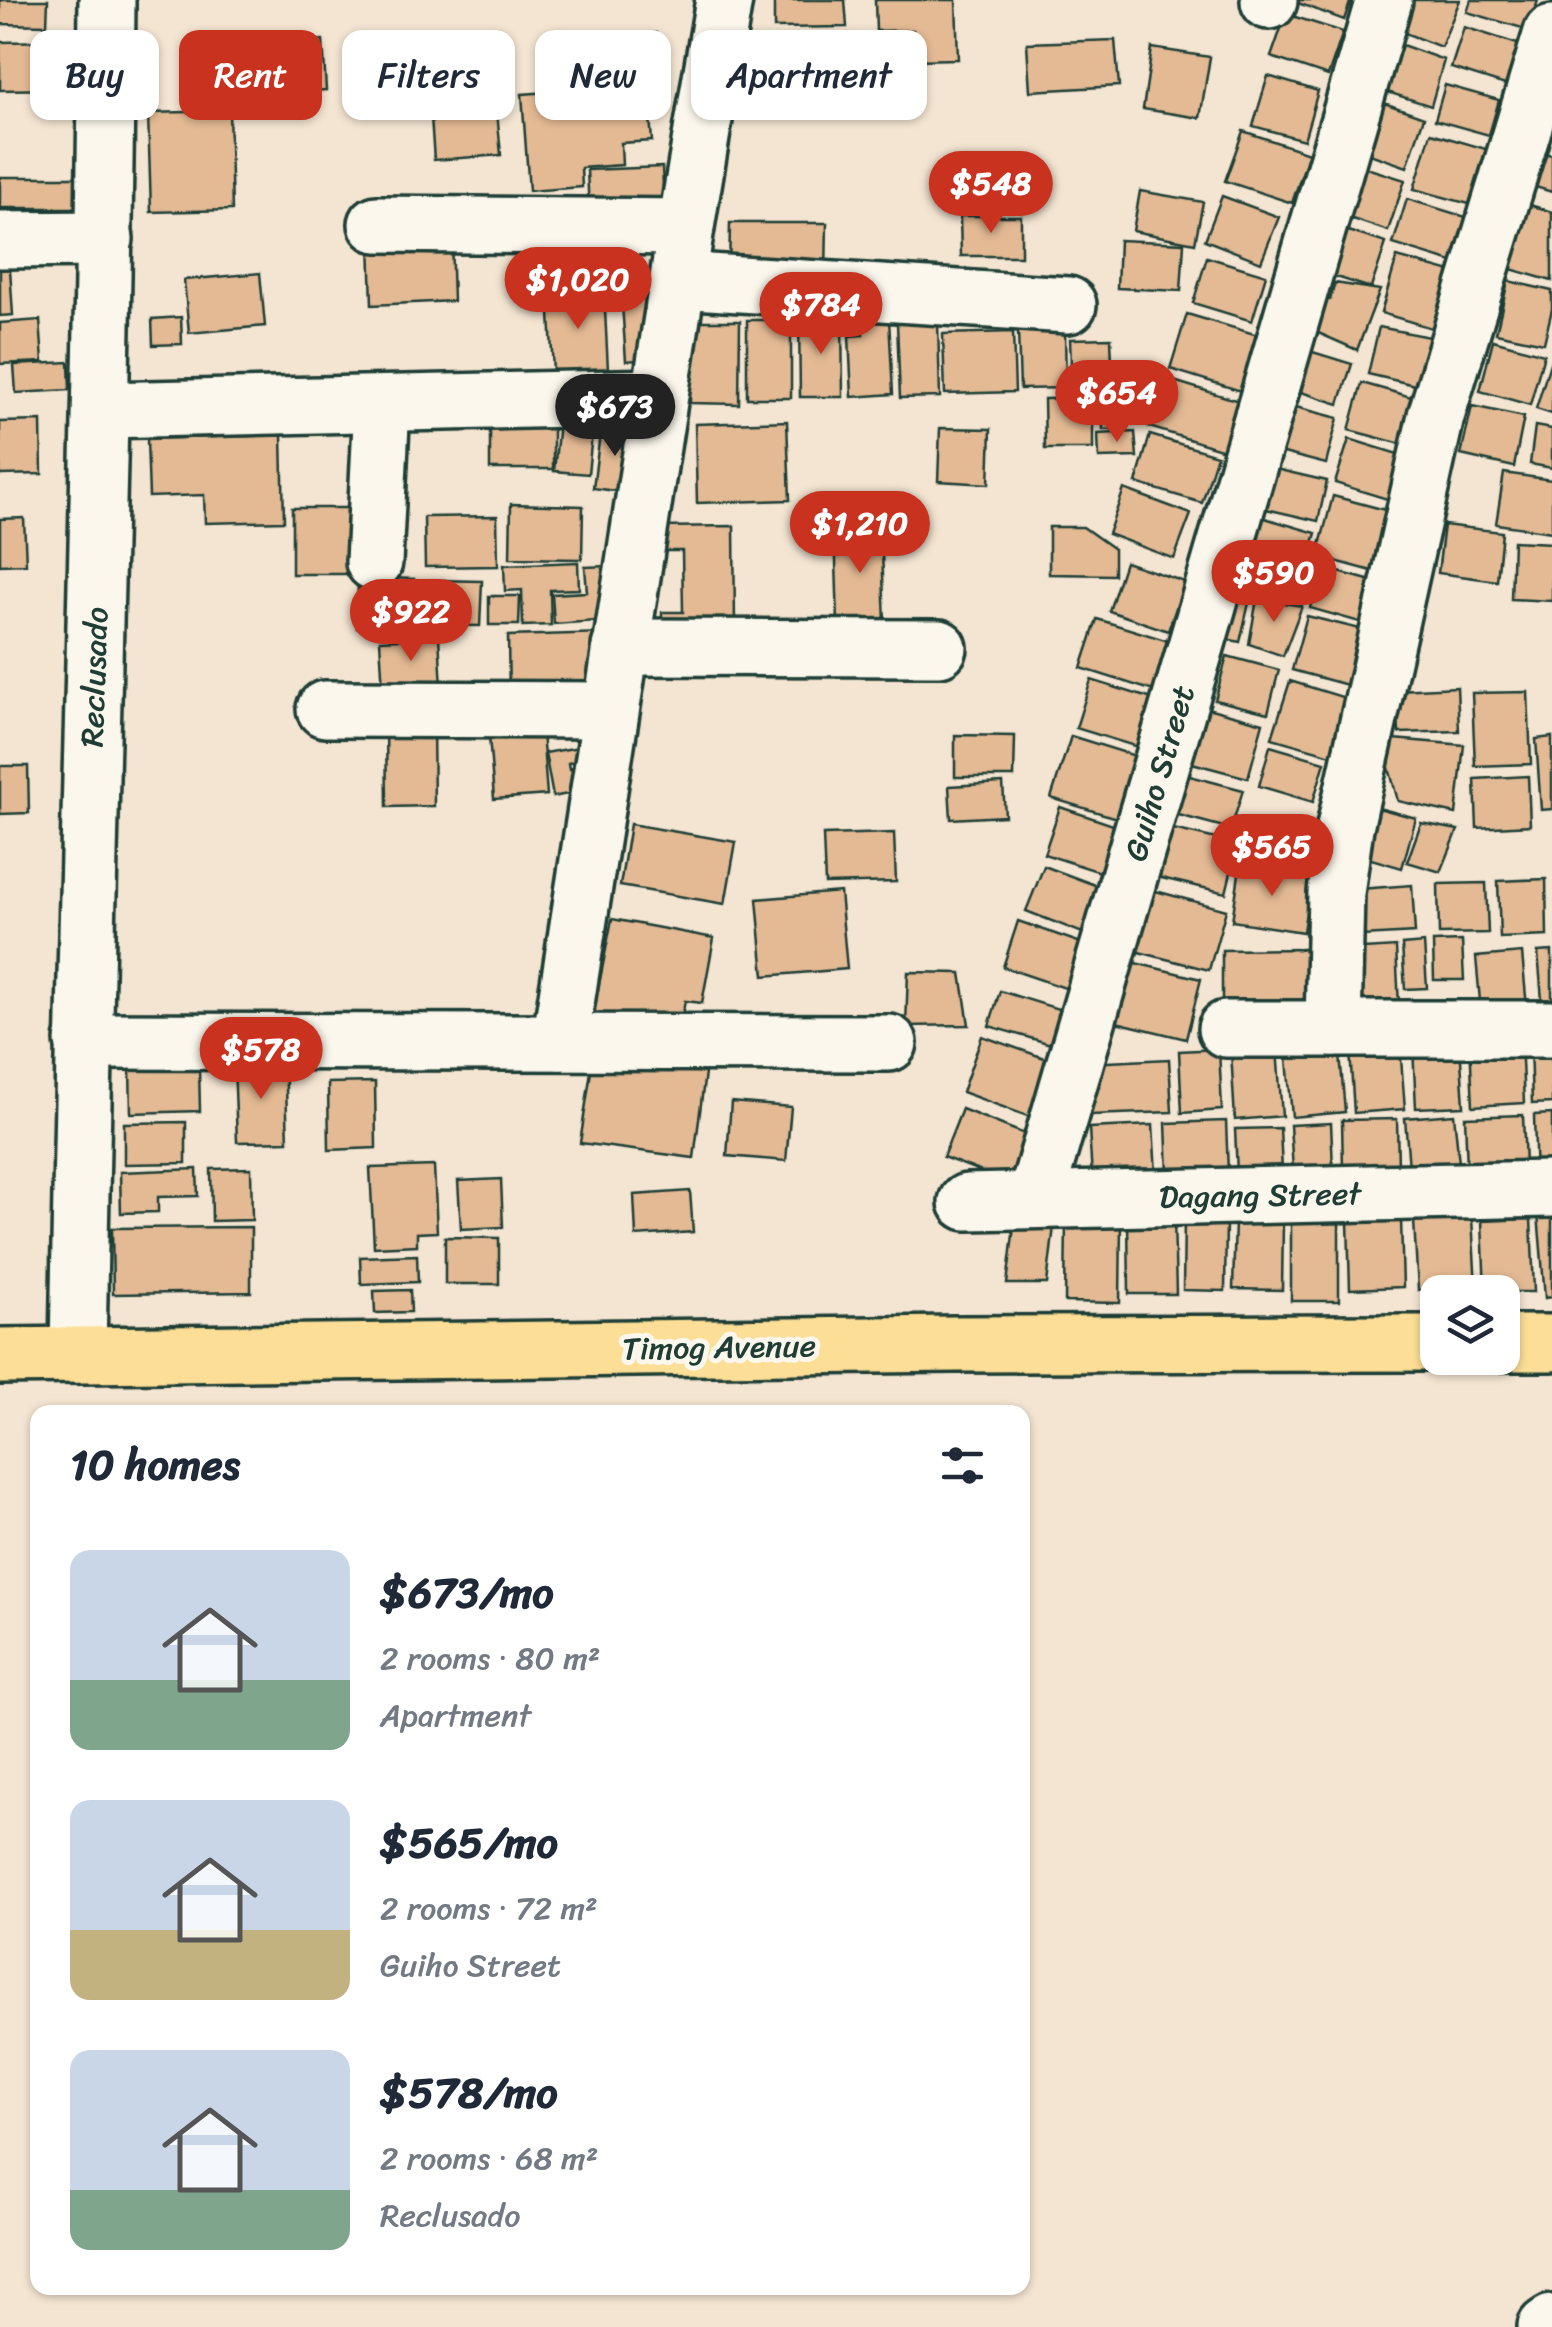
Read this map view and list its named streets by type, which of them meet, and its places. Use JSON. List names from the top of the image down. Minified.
{"streets":{"main road":["Timog Avenue"],"street":["Reclusado","Guiho Street","Dagang Street"]},"crossings":[["Reclusado","Timog Avenue"],["Guiho Street","Dagang Street"]],"page":{"chip":["Buy","Rent","Filters","New","Apartment"],"price":["$548","$1,020","$784","$654","$673","$1,210","$590","$922","$565","$578"],"heading":"10 homes","list":[{"name":"$673/mo","note":"2 rooms · 80 m² · Apartment"},{"name":"$565/mo","note":"2 rooms · 72 m² · Guiho Street"},{"name":"$578/mo","note":"2 rooms · 68 m² · Reclusado"}]}}
